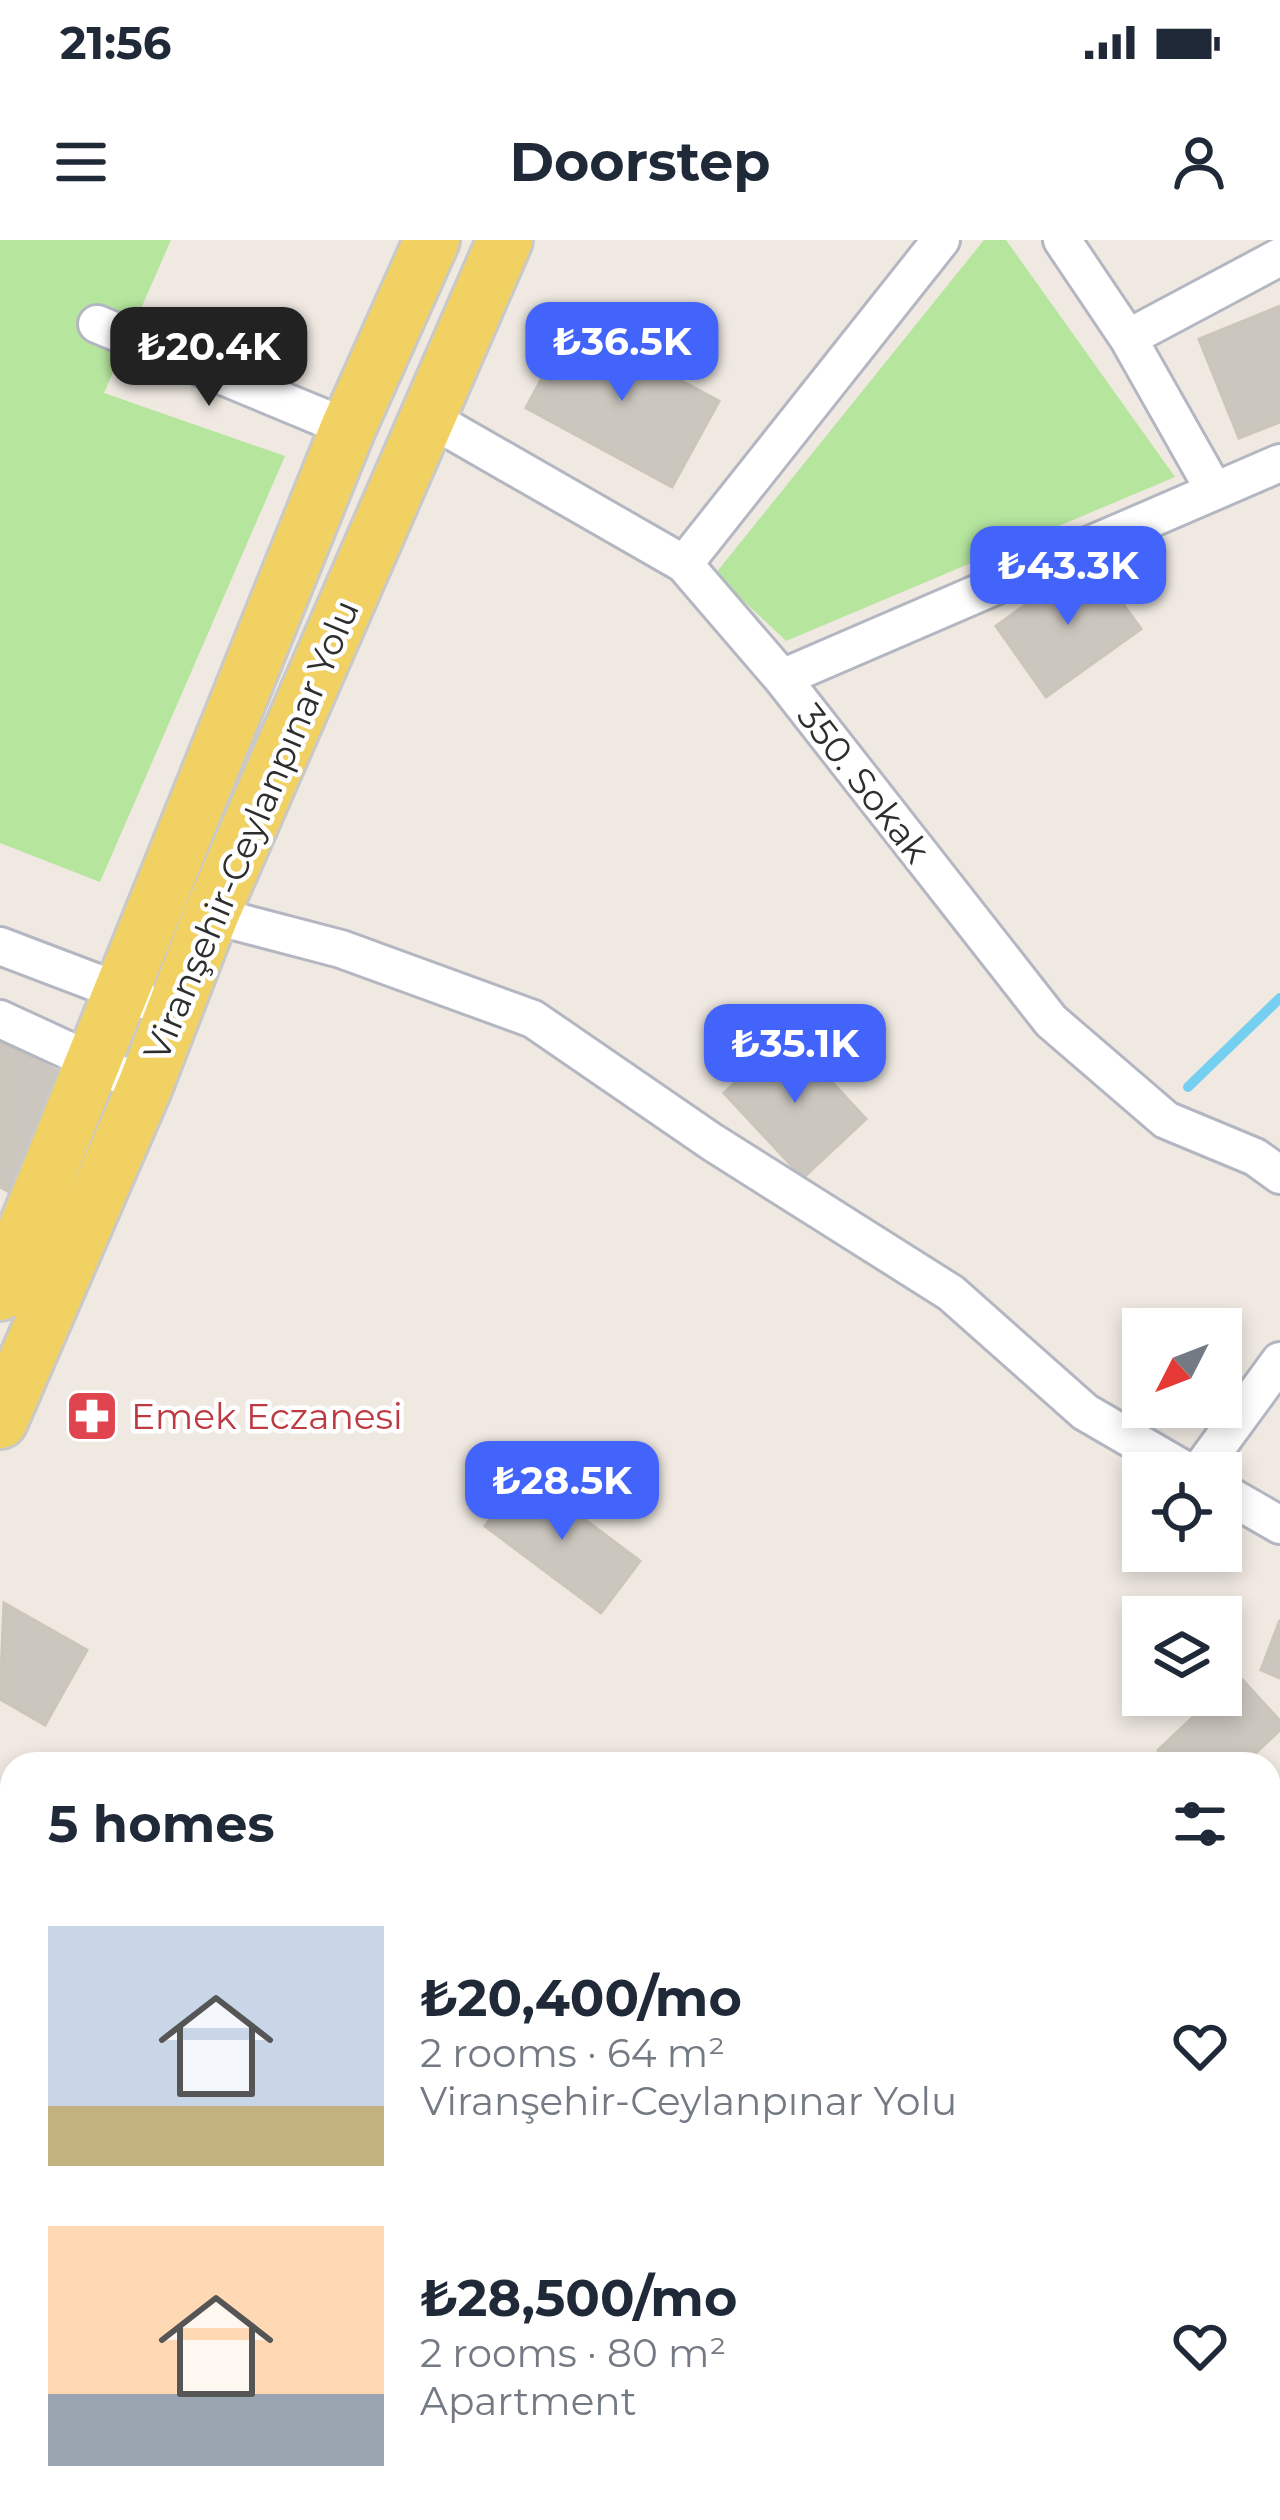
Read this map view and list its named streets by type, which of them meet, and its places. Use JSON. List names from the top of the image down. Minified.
{"streets":{"main road":["Viranşehir-Ceylanpınar Yolu"],"street":["350. Sokak"]},"crossings":[["350. Sokak","Viranşehir-Ceylanpınar Yolu"]],"places":{"pharmacy":["Emek Eczanesi"]},"north":"bottom left","page":{"status":"21:56","header":"Doorstep","price":["₺36.5K","₺20.4K","₺43.3K","₺35.1K","₺28.5K"],"heading":"5 homes","list":[{"name":"₺20,400/mo","note":"2 rooms · 64 m² · Viranşehir-Ceylanpınar Yolu"},{"name":"₺28,500/mo","note":"2 rooms · 80 m² · Apartment"}]}}
